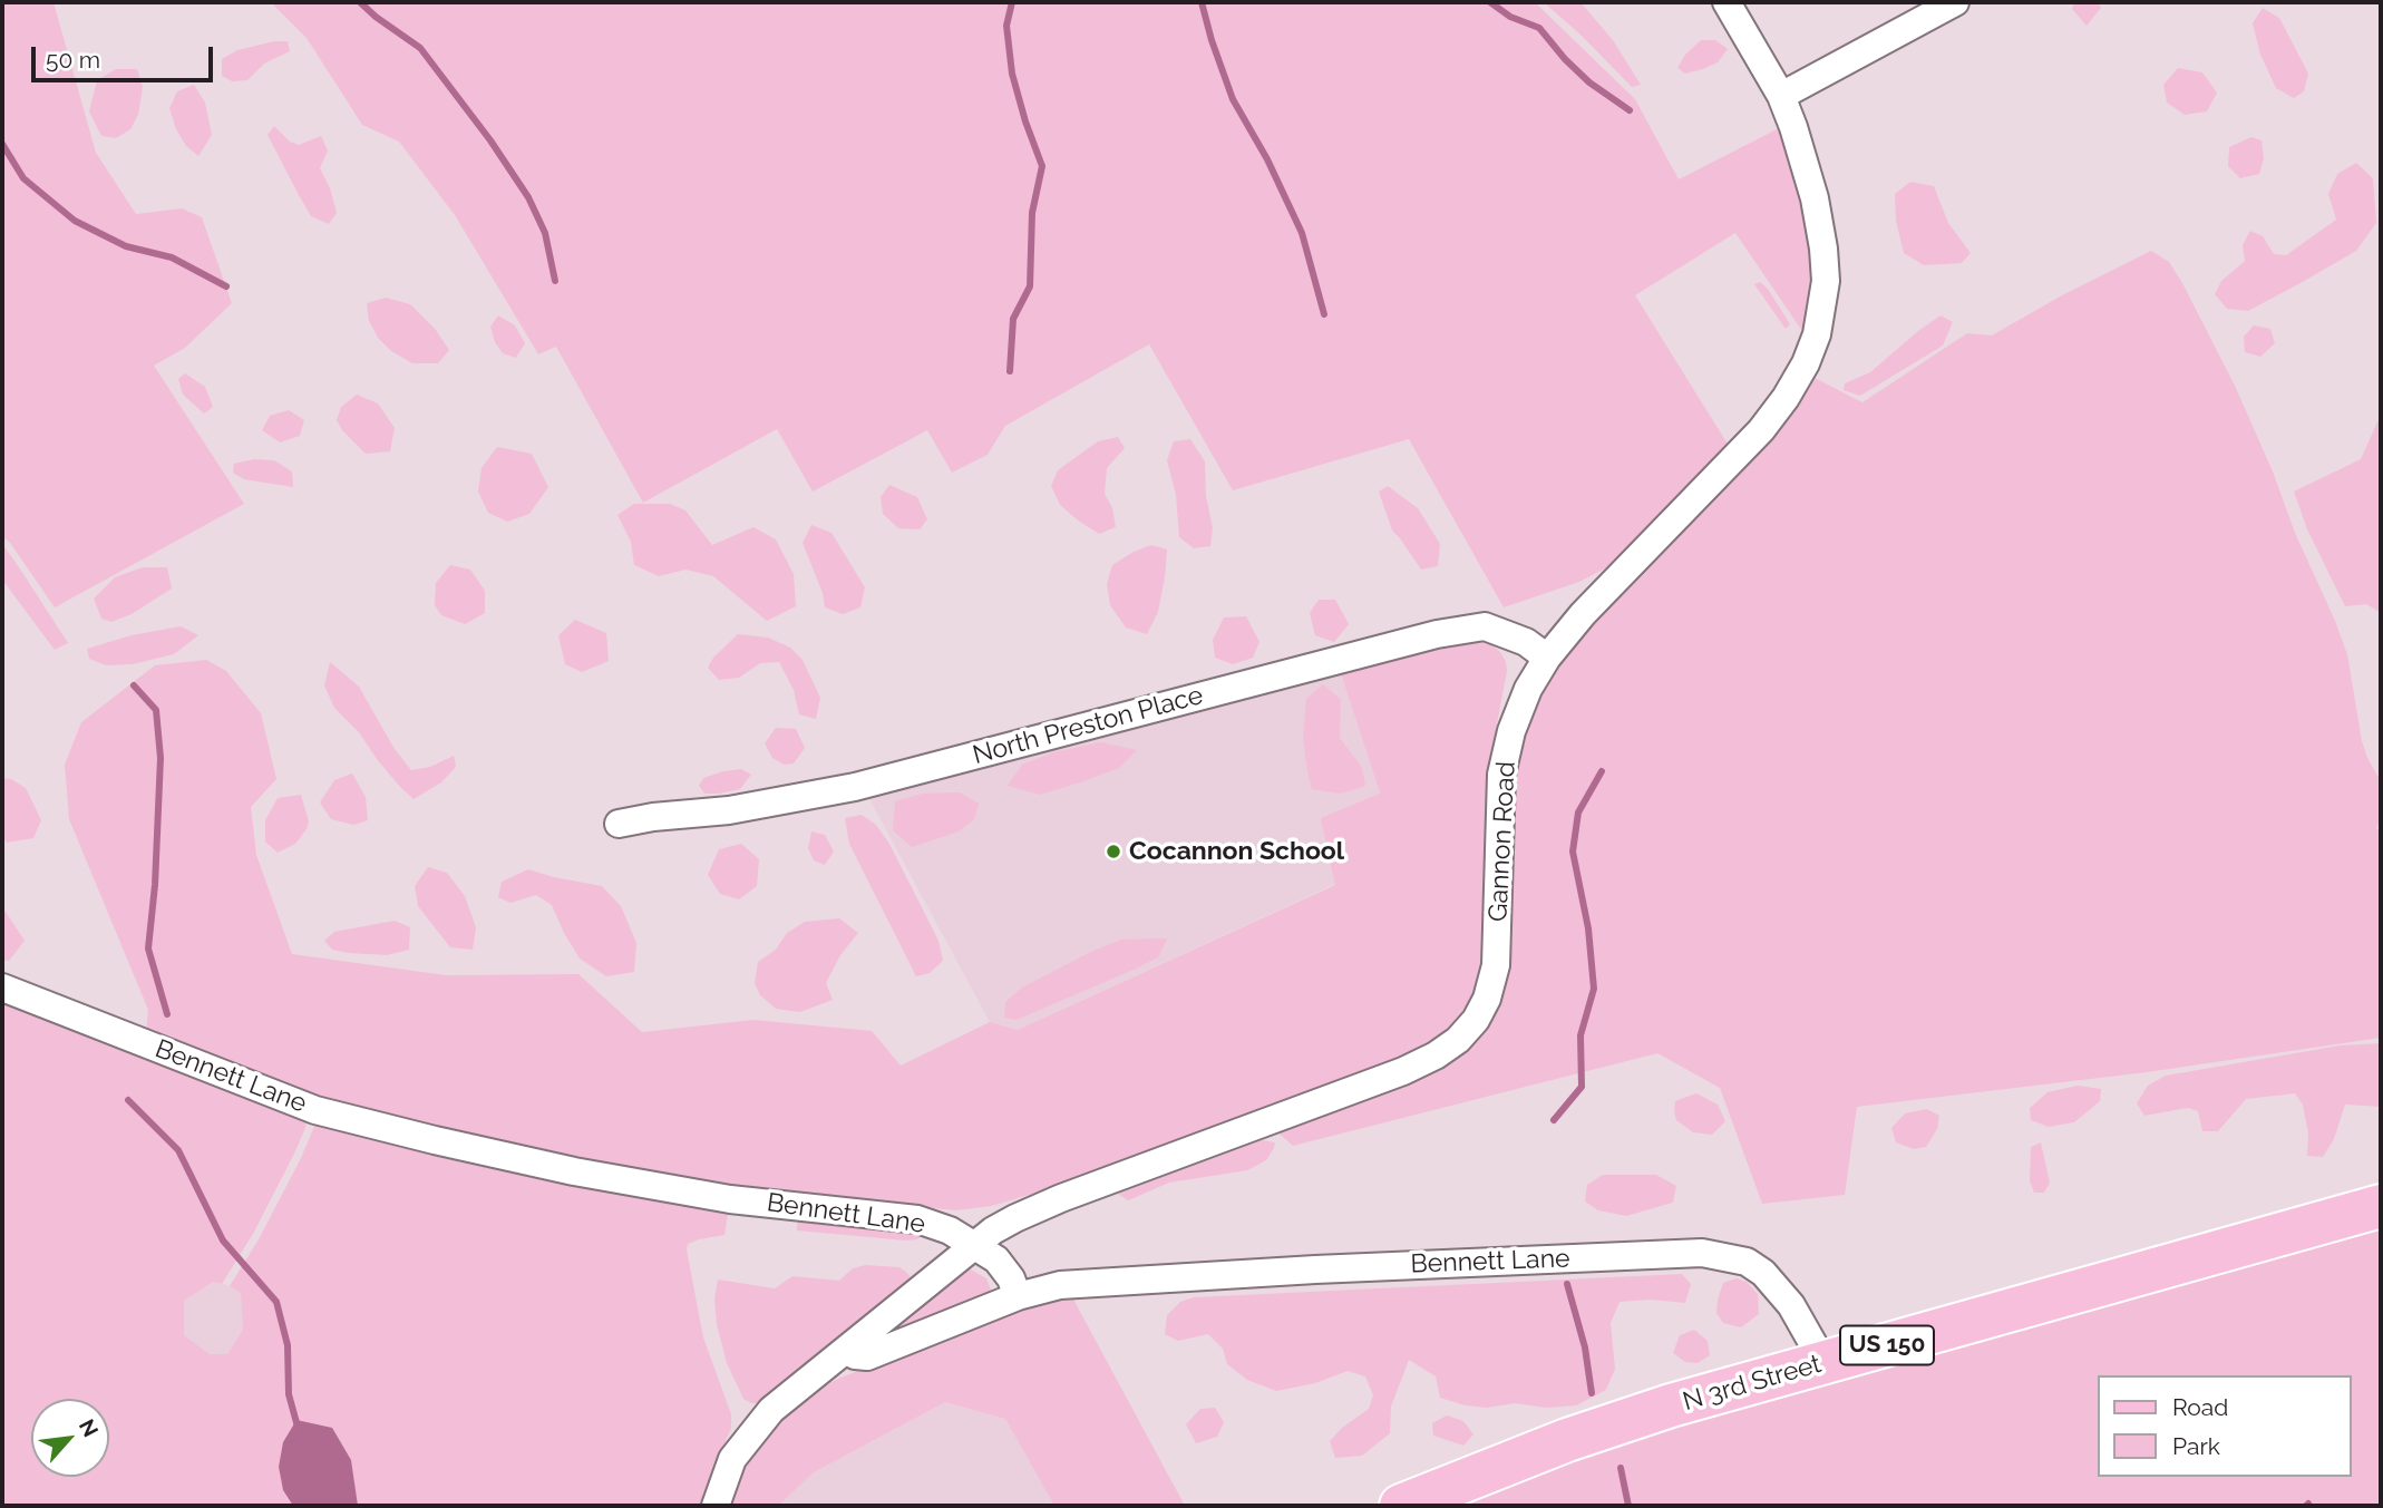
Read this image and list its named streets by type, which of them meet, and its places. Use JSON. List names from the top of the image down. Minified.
{"streets":{"main road":["US 150","N 3rd Street"],"street":["North Preston Place","Gannon Road","Bennett Lane"]},"crossings":[["North Preston Place","Gannon Road"],["Gannon Road","Bennett Lane"],["Bennett Lane","N 3rd Street"]],"places":["Cocannon School"],"legend":["Road","Park"],"scale_bar":"50 m","north":"top right"}
